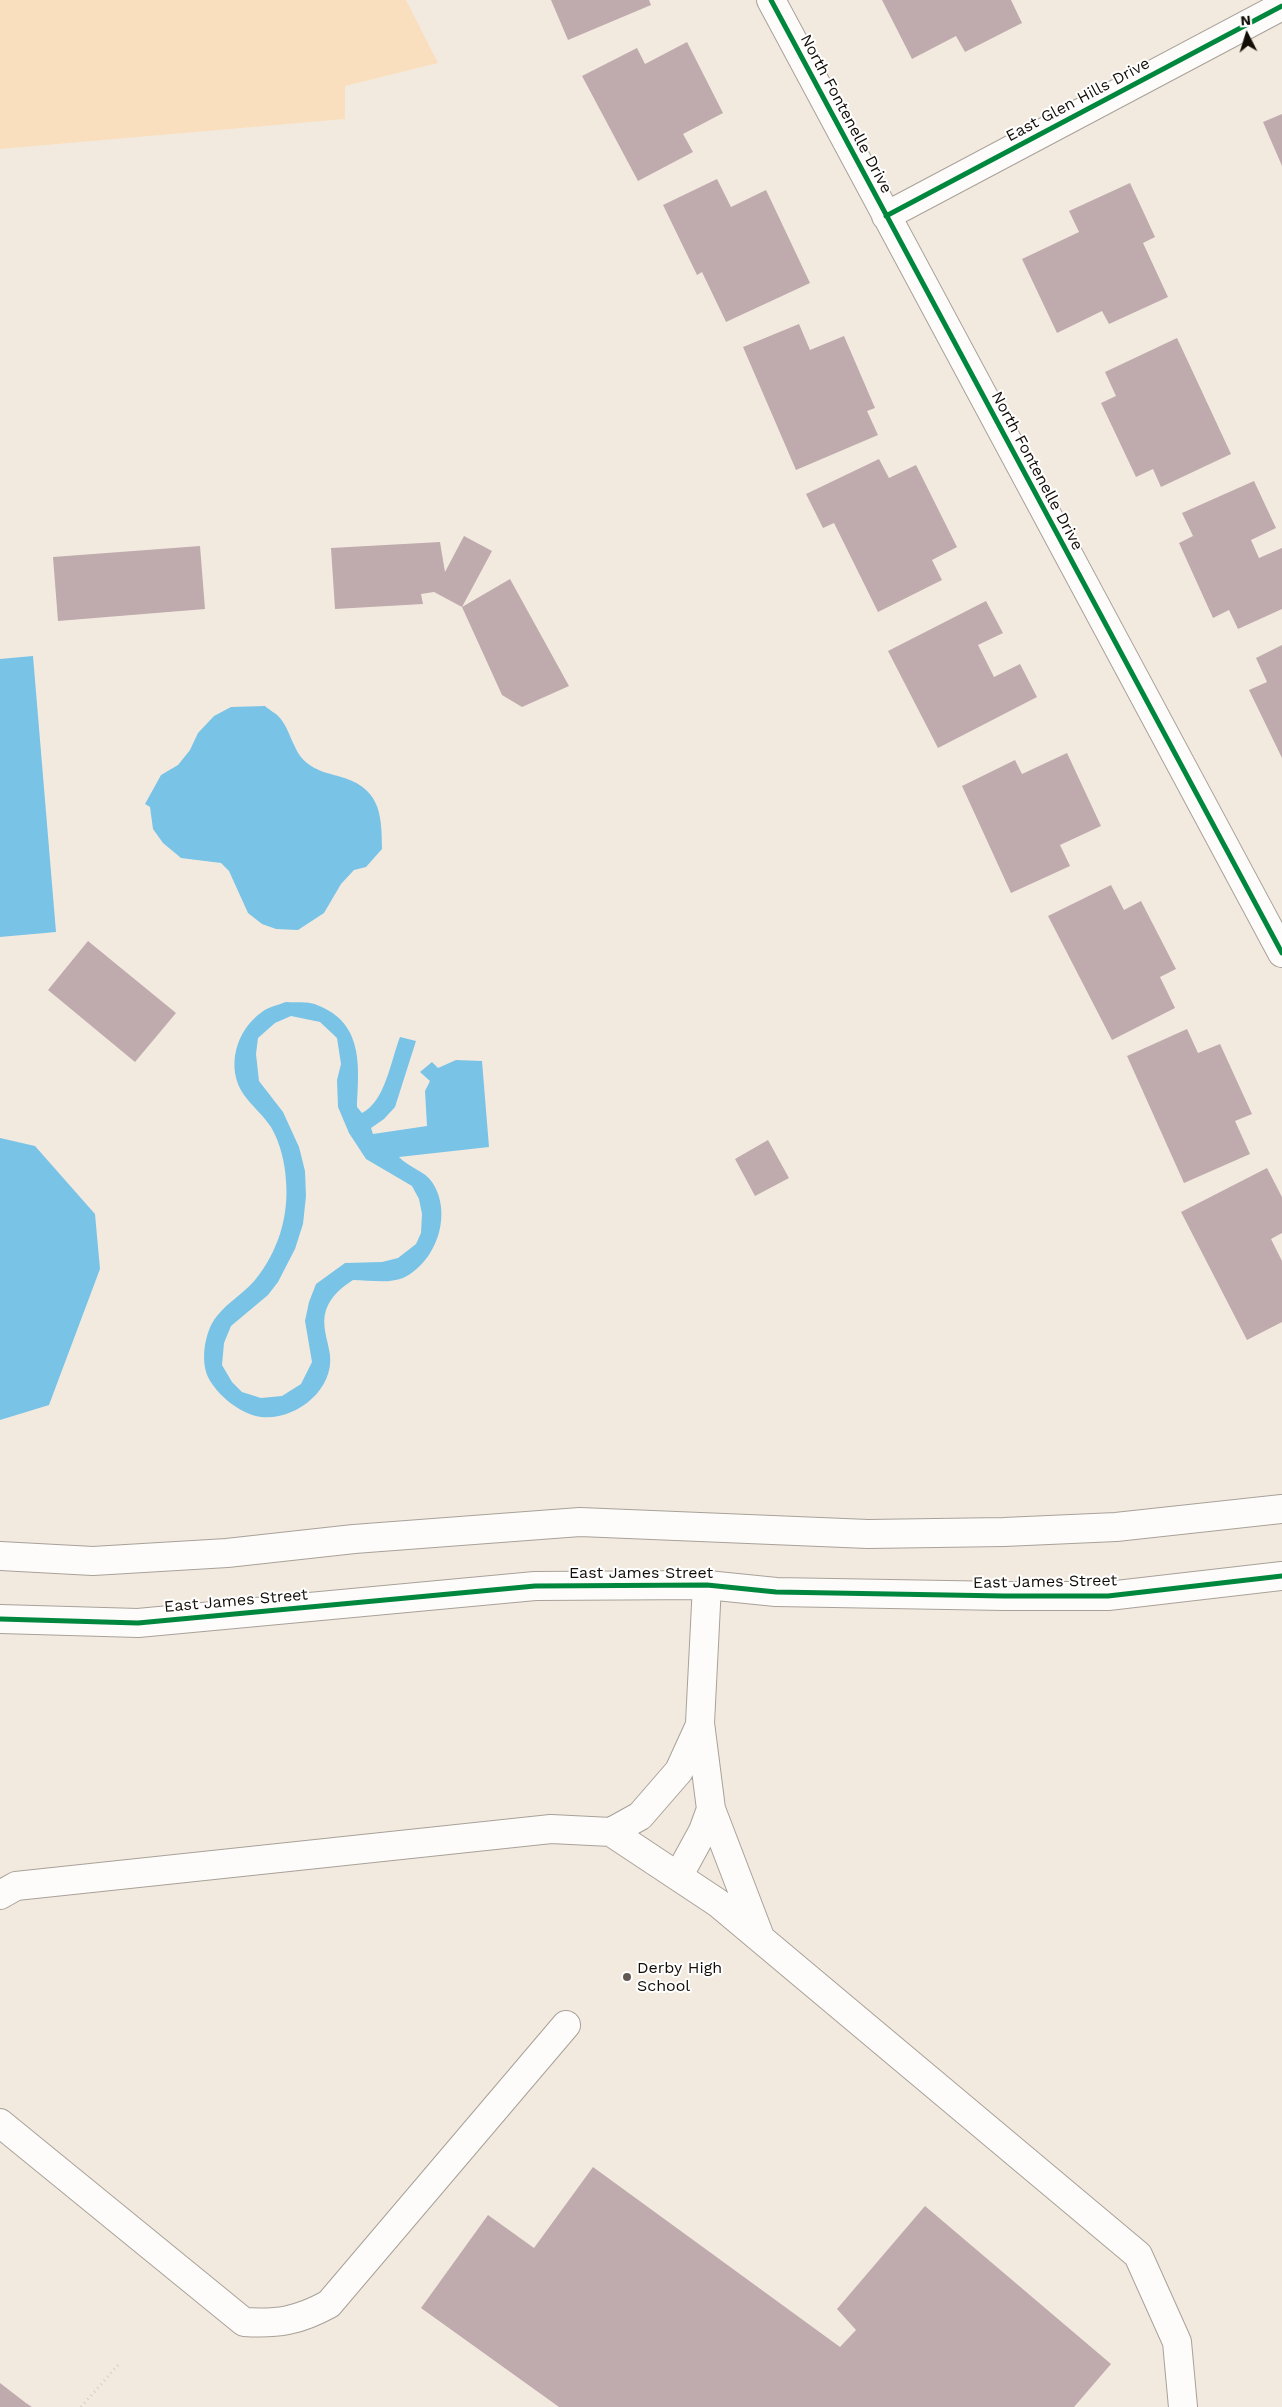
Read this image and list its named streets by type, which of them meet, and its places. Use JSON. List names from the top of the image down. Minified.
{"streets":{"street":["East Glen Hills Drive","North Fontenelle Drive","East James Street"]},"crossings":[["East Glen Hills Drive","North Fontenelle Drive"]],"places":["Derby High School"],"north":"top"}
